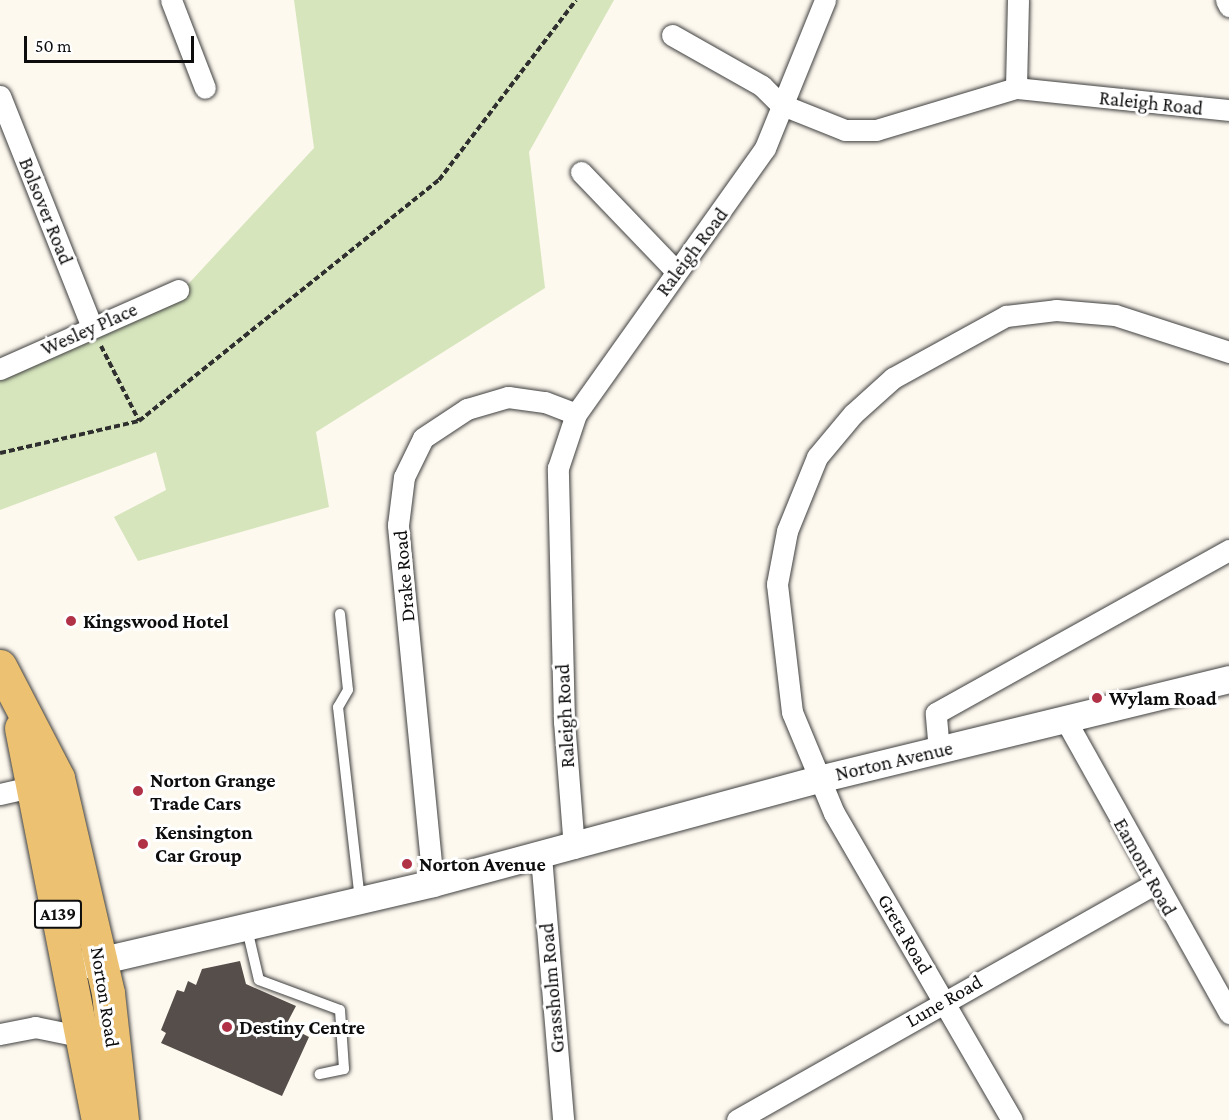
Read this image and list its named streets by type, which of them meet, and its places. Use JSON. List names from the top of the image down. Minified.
{"streets":{"main road":["A139","Norton Road"],"street":["Raleigh Road","Bolsover Road","Wesley Place","Drake Road","Norton Avenue","Eamont Road","Greta Road","Grassholm Road","Lune Road"]},"crossings":[["Raleigh Road","Drake Road"],["Raleigh Road","Norton Avenue"],["Bolsover Road","Wesley Place"],["Drake Road","Norton Avenue"],["Norton Avenue","Eamont Road"],["Norton Avenue","Greta Road"],["Norton Avenue","Grassholm Road"],["Norton Avenue","Norton Road"],["Eamont Road","Lune Road"],["Greta Road","Lune Road"]],"places":["Kingswood Hotel","Wylam Road","Norton Grange Trade Cars","Kensington Car Group","Norton Avenue","Destiny Centre"],"scale_bar":"50 m"}
